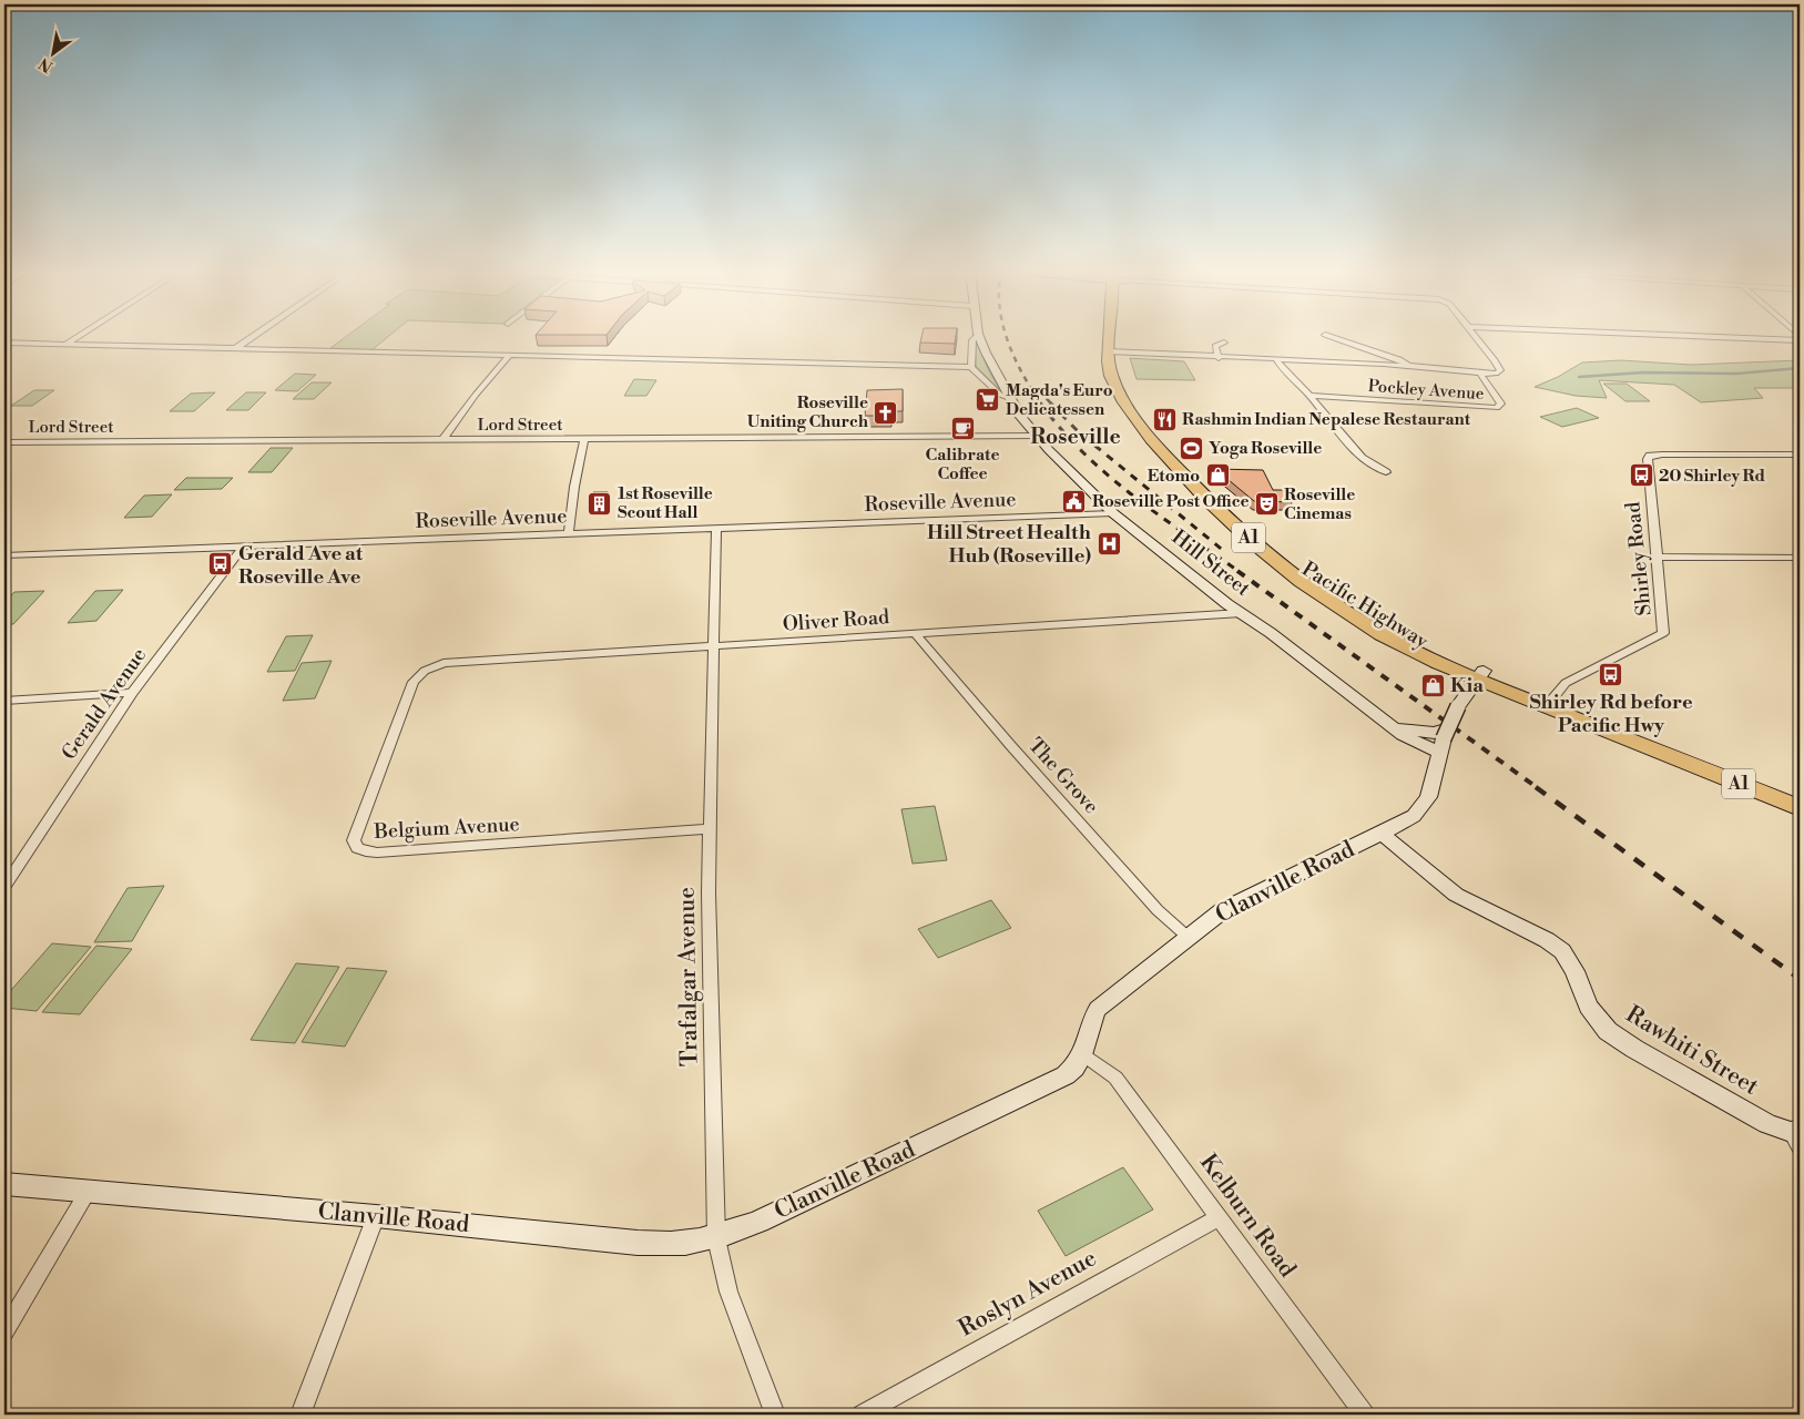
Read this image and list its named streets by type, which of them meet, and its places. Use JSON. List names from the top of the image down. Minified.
{"streets":{"highway":["A1","Pacific Highway"],"street":["Pockley Avenue","Lord Street","Roseville Avenue","Shirley Road","Hill Street","Oliver Road","Gerald Avenue","The Grove","Belgium Avenue","Clanville Road","Trafalgar Avenue","Rawhiti Street","Kelburn Road","Roslyn Avenue"]},"crossings":[["Lord Street","Hill Street"],["Roseville Avenue","Hill Street"],["Roseville Avenue","Gerald Avenue"],["Roseville Avenue","Trafalgar Avenue"],["Shirley Road","Pacific Highway"],["Hill Street","Oliver Road"],["Hill Street","Clanville Road"],["Pacific Highway","Clanville Road"],["Oliver Road","The Grove"],["Oliver Road","Belgium Avenue"],["Oliver Road","Trafalgar Avenue"],["The Grove","Clanville Road"],["Belgium Avenue","Trafalgar Avenue"],["Clanville Road","Trafalgar Avenue"],["Clanville Road","Rawhiti Street"],["Clanville Road","Kelburn Road"],["Kelburn Road","Roslyn Avenue"]],"districts":["Roseville"],"places":{"supermarket":["Magda's Euro Delicatessen"],"church":["Roseville Uniting Church"],"restaurant":["Rashmin Indian Nepalese Restaurant"],"cafe":["Calibrate Coffee"],"sports":["Yoga Roseville"],"shop":["Etomo","Kia"],"bus stop":["20 Shirley Rd","Gerald Ave at Roseville Ave","Shirley Rd before Pacific Hwy"],"public building":["Roseville Post Office"],"building":["1st Roseville Scout Hall"],"theatre":["Roseville Cinemas"],"hospital":["Hill Street Health Hub (Roseville)"]},"north":"bottom left"}
